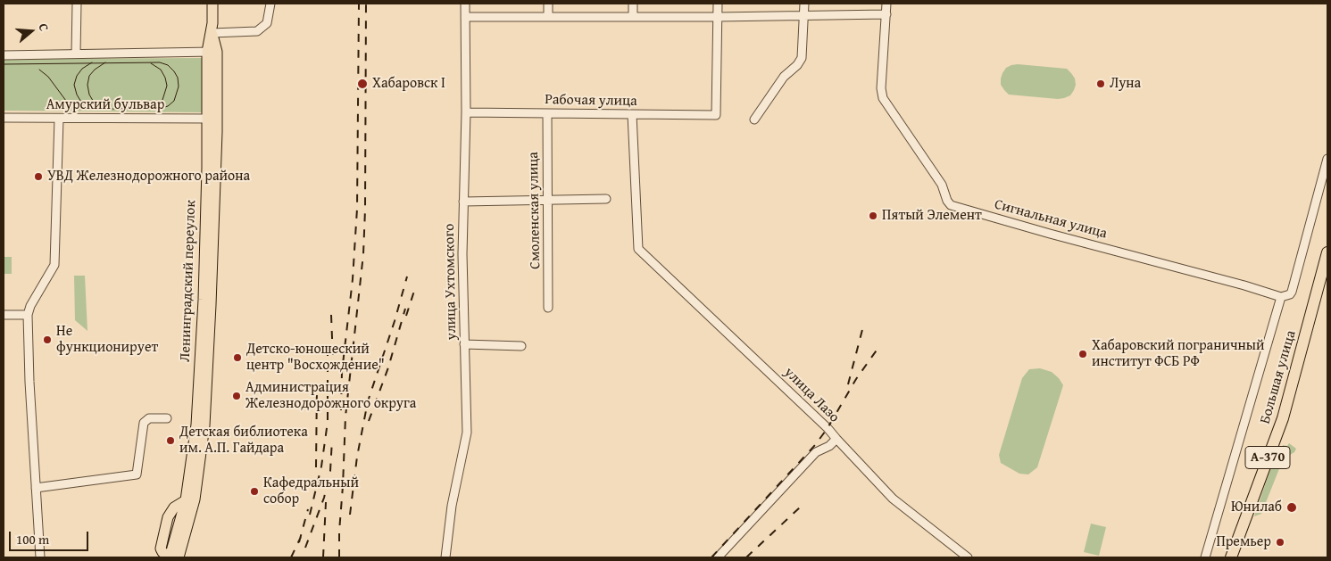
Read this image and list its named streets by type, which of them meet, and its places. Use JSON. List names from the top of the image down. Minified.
{"streets":{"highway":["Большая улица","А-370"],"main road":["Ленинградский переулок"],"street":["Рабочая улица","Амурский бульвар","Смоленская улица","Сигнальная улица","улица Ухтомского","улица Лазо"]},"crossings":[["Рабочая улица","Смоленская улица"],["Рабочая улица","улица Ухтомского"],["Рабочая улица","улица Лазо"],["Амурский бульвар","Ленинградский переулок"]],"places":["Хабаровск I","Луна","УВД Железнодорожного района","Пятый Элемент","Не функционирует","Хабаровский пограничный институт ФСБ РФ","Детско-юношеский центр \"Восхождение\"","Администрация Железнодорожного округа","Детская библиотека им. А.П. Гайдара","Кафедральный собор","Юнилаб","Премьер"],"scale_bar":"100 m","north":"right"}
